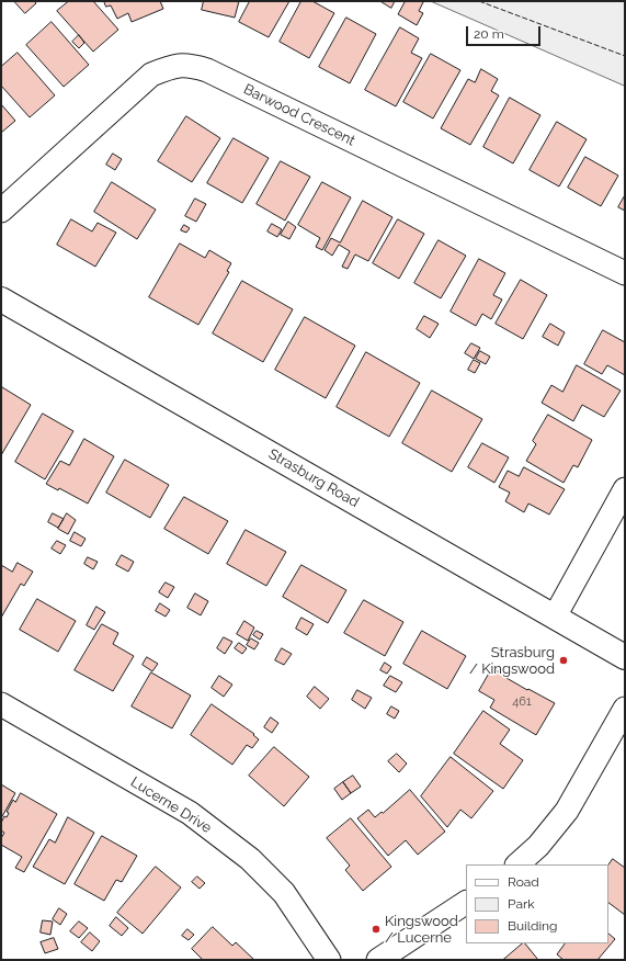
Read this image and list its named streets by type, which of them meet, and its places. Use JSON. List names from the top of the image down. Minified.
{"streets":{"street":["Barwood Crescent","Strasburg Road","Lucerne Drive"]},"places":["Strasburg / Kingswood","Kingswood / Lucerne"],"house_numbers":["461"],"legend":["Road","Park","Building"],"scale_bar":"20 m"}
